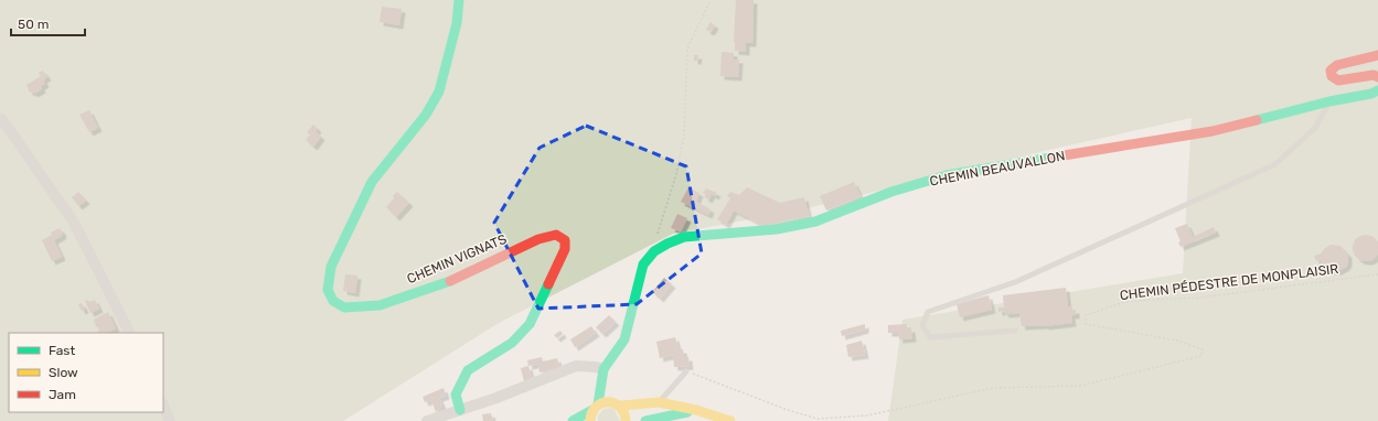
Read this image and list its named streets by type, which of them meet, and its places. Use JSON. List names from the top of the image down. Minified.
{"streets":{"street":["CHEMIN BEAUVALLON","CHEMIN VIGNATS"],"path":["CHEMIN PÉDESTRE DE MONPLAISIR"]},"legend":["Fast","Slow","Jam"],"scale_bar":"50 m"}
